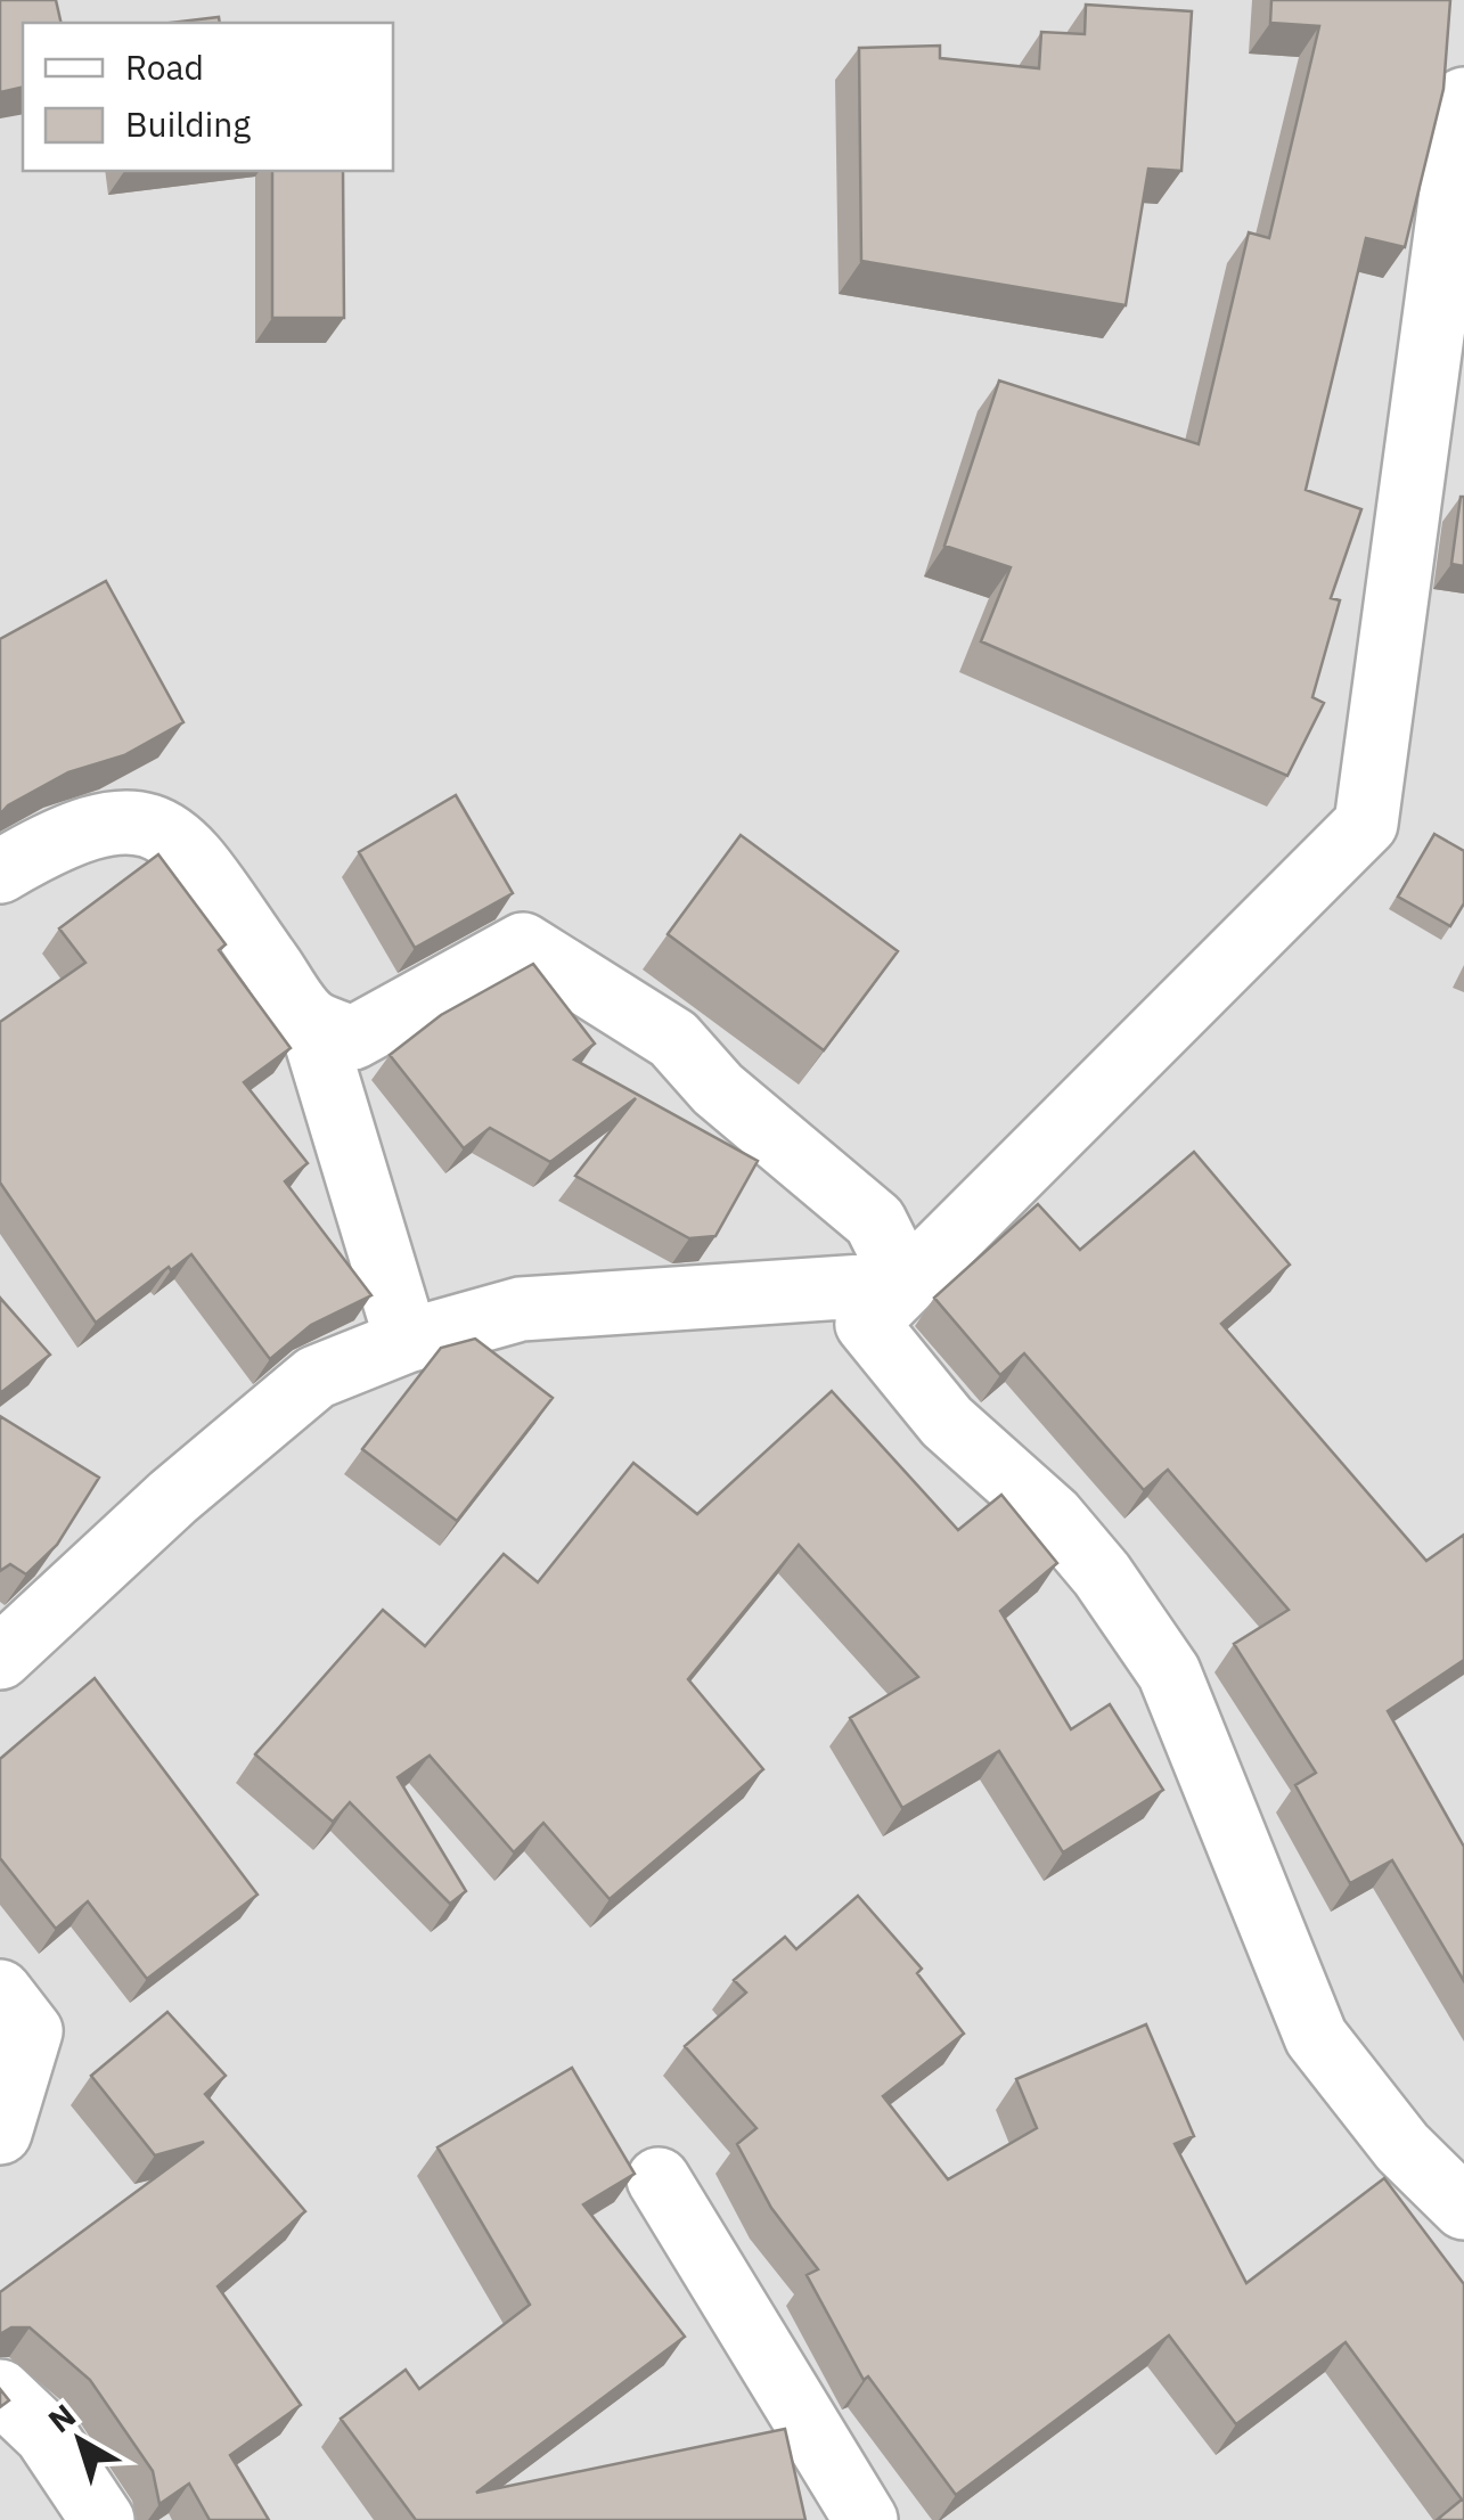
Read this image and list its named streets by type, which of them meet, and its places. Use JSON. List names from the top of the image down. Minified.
{"legend":["Road","Building"],"north":"top left"}
